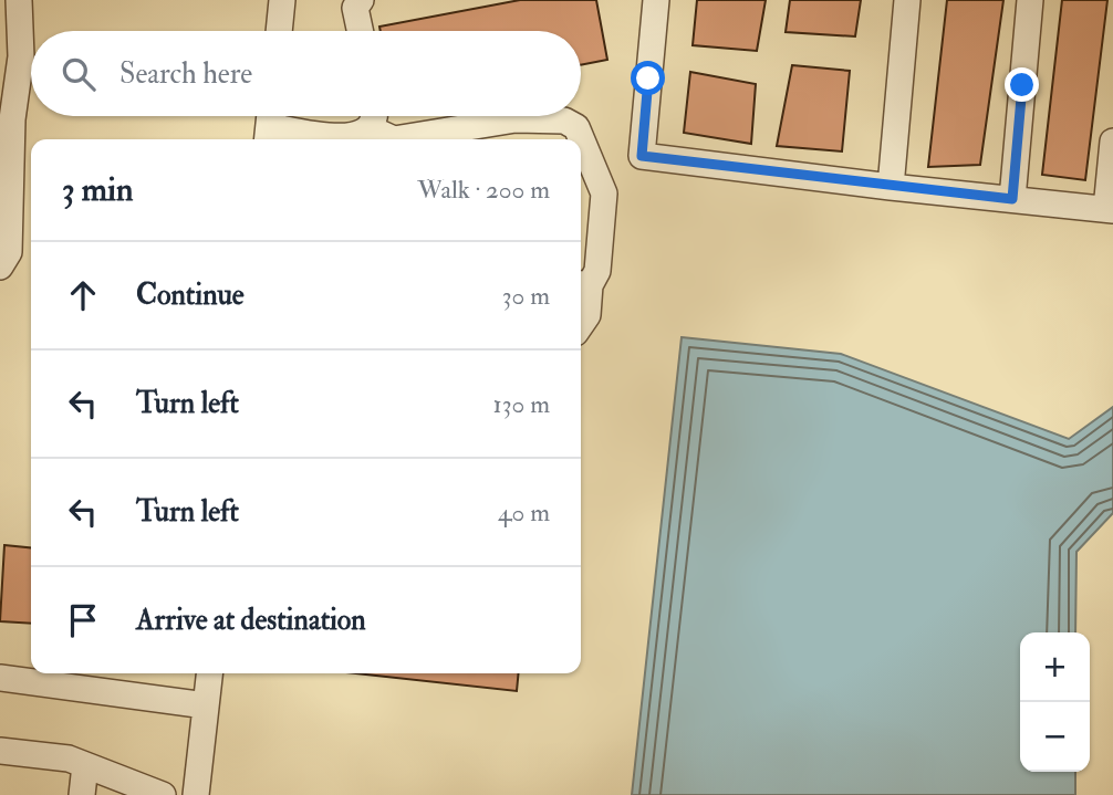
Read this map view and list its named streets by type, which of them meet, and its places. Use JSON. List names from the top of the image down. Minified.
{"page":{"search":"Search here","heading":["3 min","Walk · 200 m"],"list":[["Continue","30 m"],["Turn left","130 m"],["Turn left","40 m"],"Arrive at destination"],"map_buttons":["+","−"]}}
